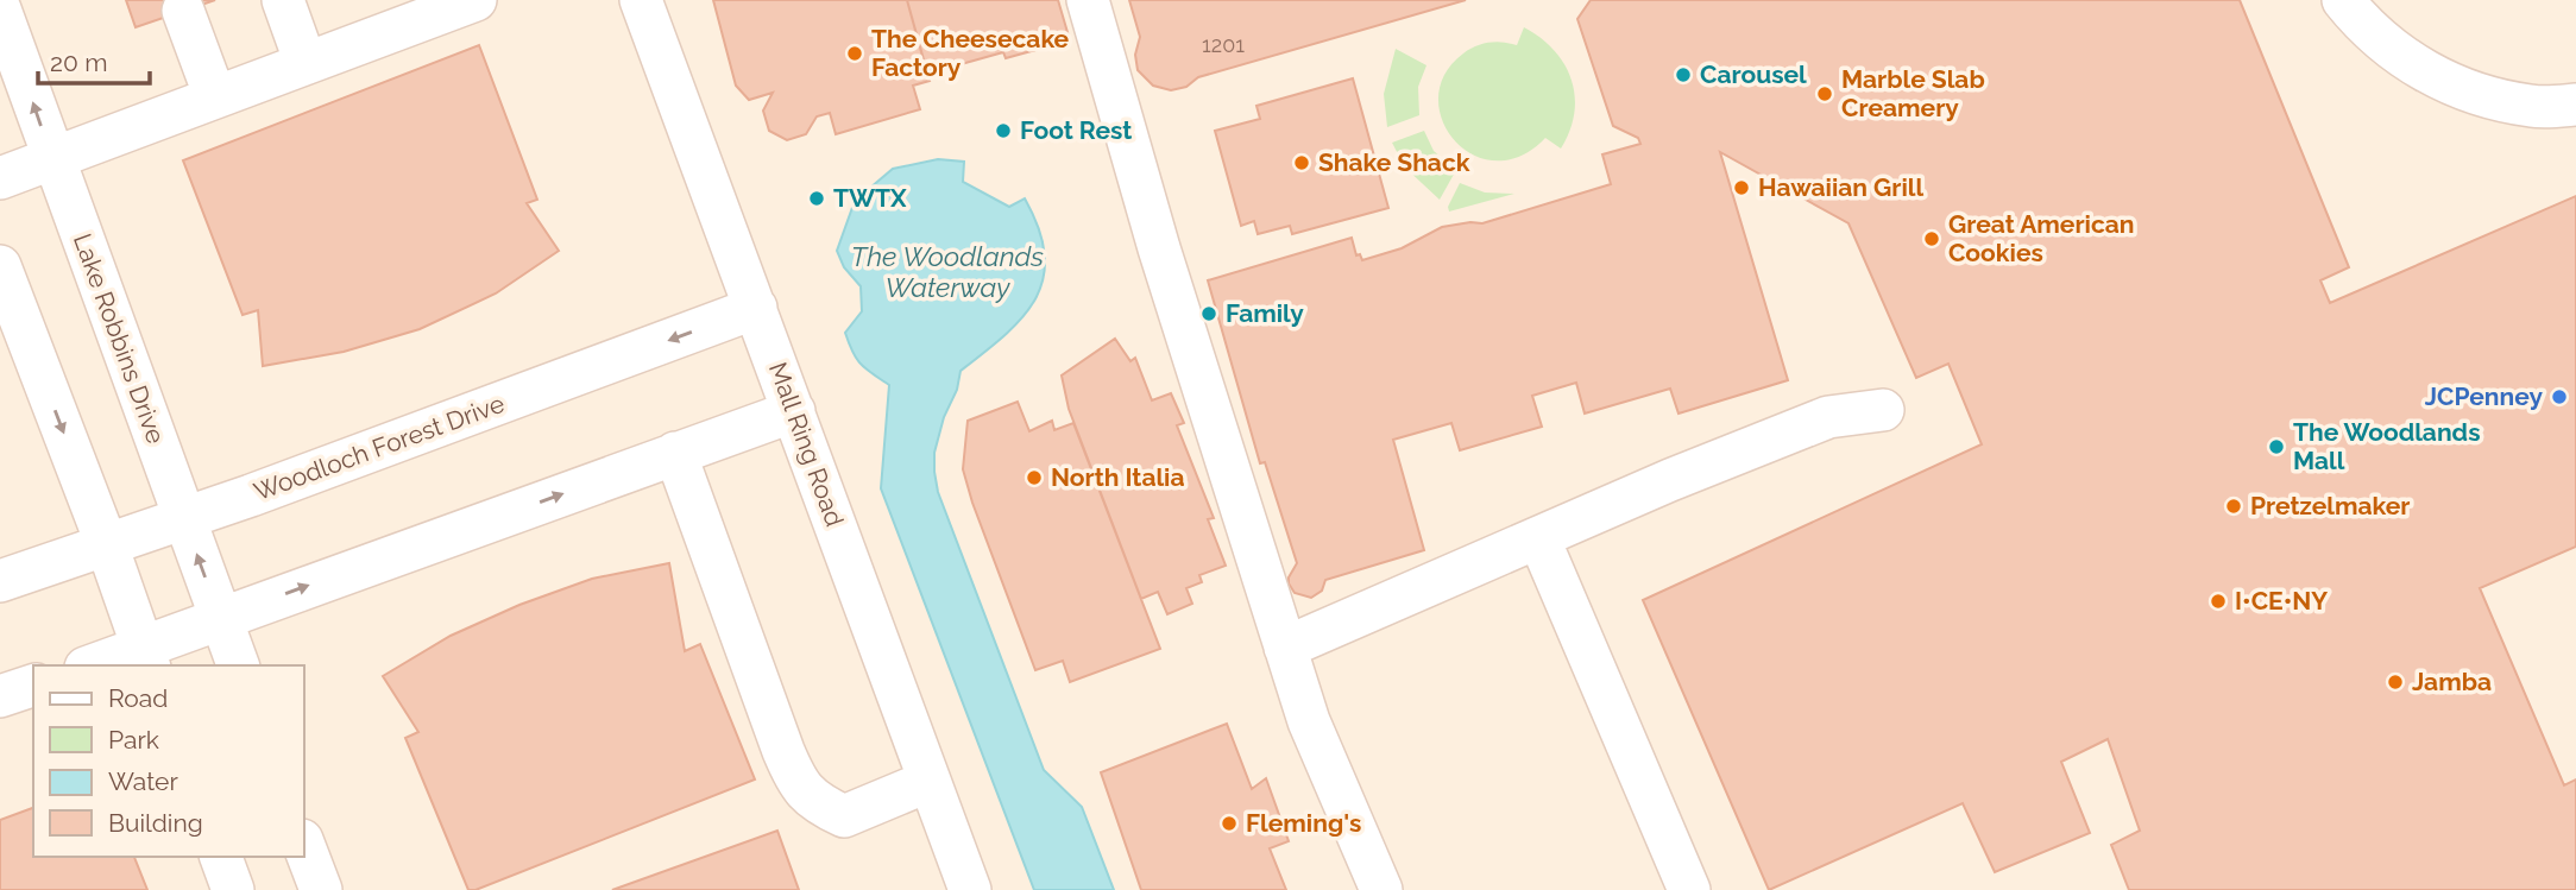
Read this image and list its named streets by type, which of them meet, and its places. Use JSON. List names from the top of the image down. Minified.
{"streets":{"street":["Lake Robbins Drive","Mall Ring Road","Woodloch Forest Drive"]},"crossings":[["Lake Robbins Drive","Woodloch Forest Drive"],["Mall Ring Road","Woodloch Forest Drive"]],"water":["The Woodlands Waterway"],"places":["The Cheesecake Factory","Carousel","Marble Slab Creamery","Foot Rest","Shake Shack","Hawaiian Grill","TWTX","Great American Cookies","Family","JCPenney","The Woodlands Mall","North Italia","Pretzelmaker","I•CE•NY","Jamba","Fleming's"],"house_numbers":["1201"],"legend":["Road","Park","Water","Building"],"scale_bar":"20 m"}
